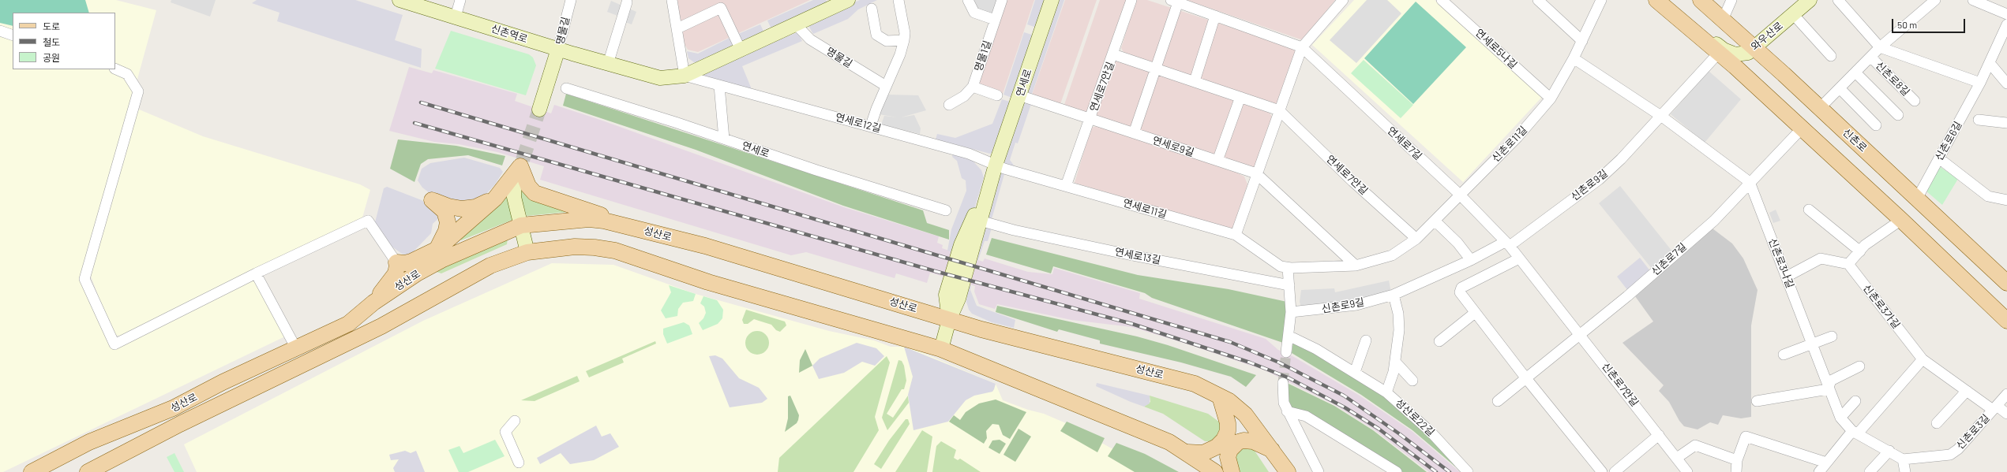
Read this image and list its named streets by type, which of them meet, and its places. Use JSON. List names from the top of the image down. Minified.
{"streets":{"main road":["신촌로","성산로"],"street":["명물길","신촌역로","와우산로","연세로5나길","명물1길","신촌로8길","연세로","연세로7안길","연세로12길","신촌로6길","연세로7길","신촌로11길","연세로9길","신촌로9길","연세로11길","연세로13길","신촌로7길","신촌로3나길","신촌로3가길","신촌로7안길","성산로22길","신촌로3길"]},"crossings":[["명물길","신촌역로"],["명물길","연세로12길"],["와우산로","신촌로"],["연세로5나길","신촌로11길"],["신촌로8길","신촌로"],["연세로","연세로12길"],["연세로","연세로9길"],["연세로","연세로11길"],["연세로","성산로"],["연세로","연세로13길"],["연세로7안길","신촌로11길"],["연세로7안길","연세로9길"],["연세로12길","연세로11길"],["신촌로","신촌로6길"],["연세로7길","신촌로11길"],["연세로7길","신촌로9길"],["신촌로11길","연세로9길"],["신촌로11길","연세로11길"],["신촌로7길","신촌로3나길"],["신촌로7길","신촌로7안길"],["신촌로3나길","신촌로3길"],["신촌로3가길","신촌로3길"]],"legend":["도로","철도","공원"],"scale_bar":"50 m"}
